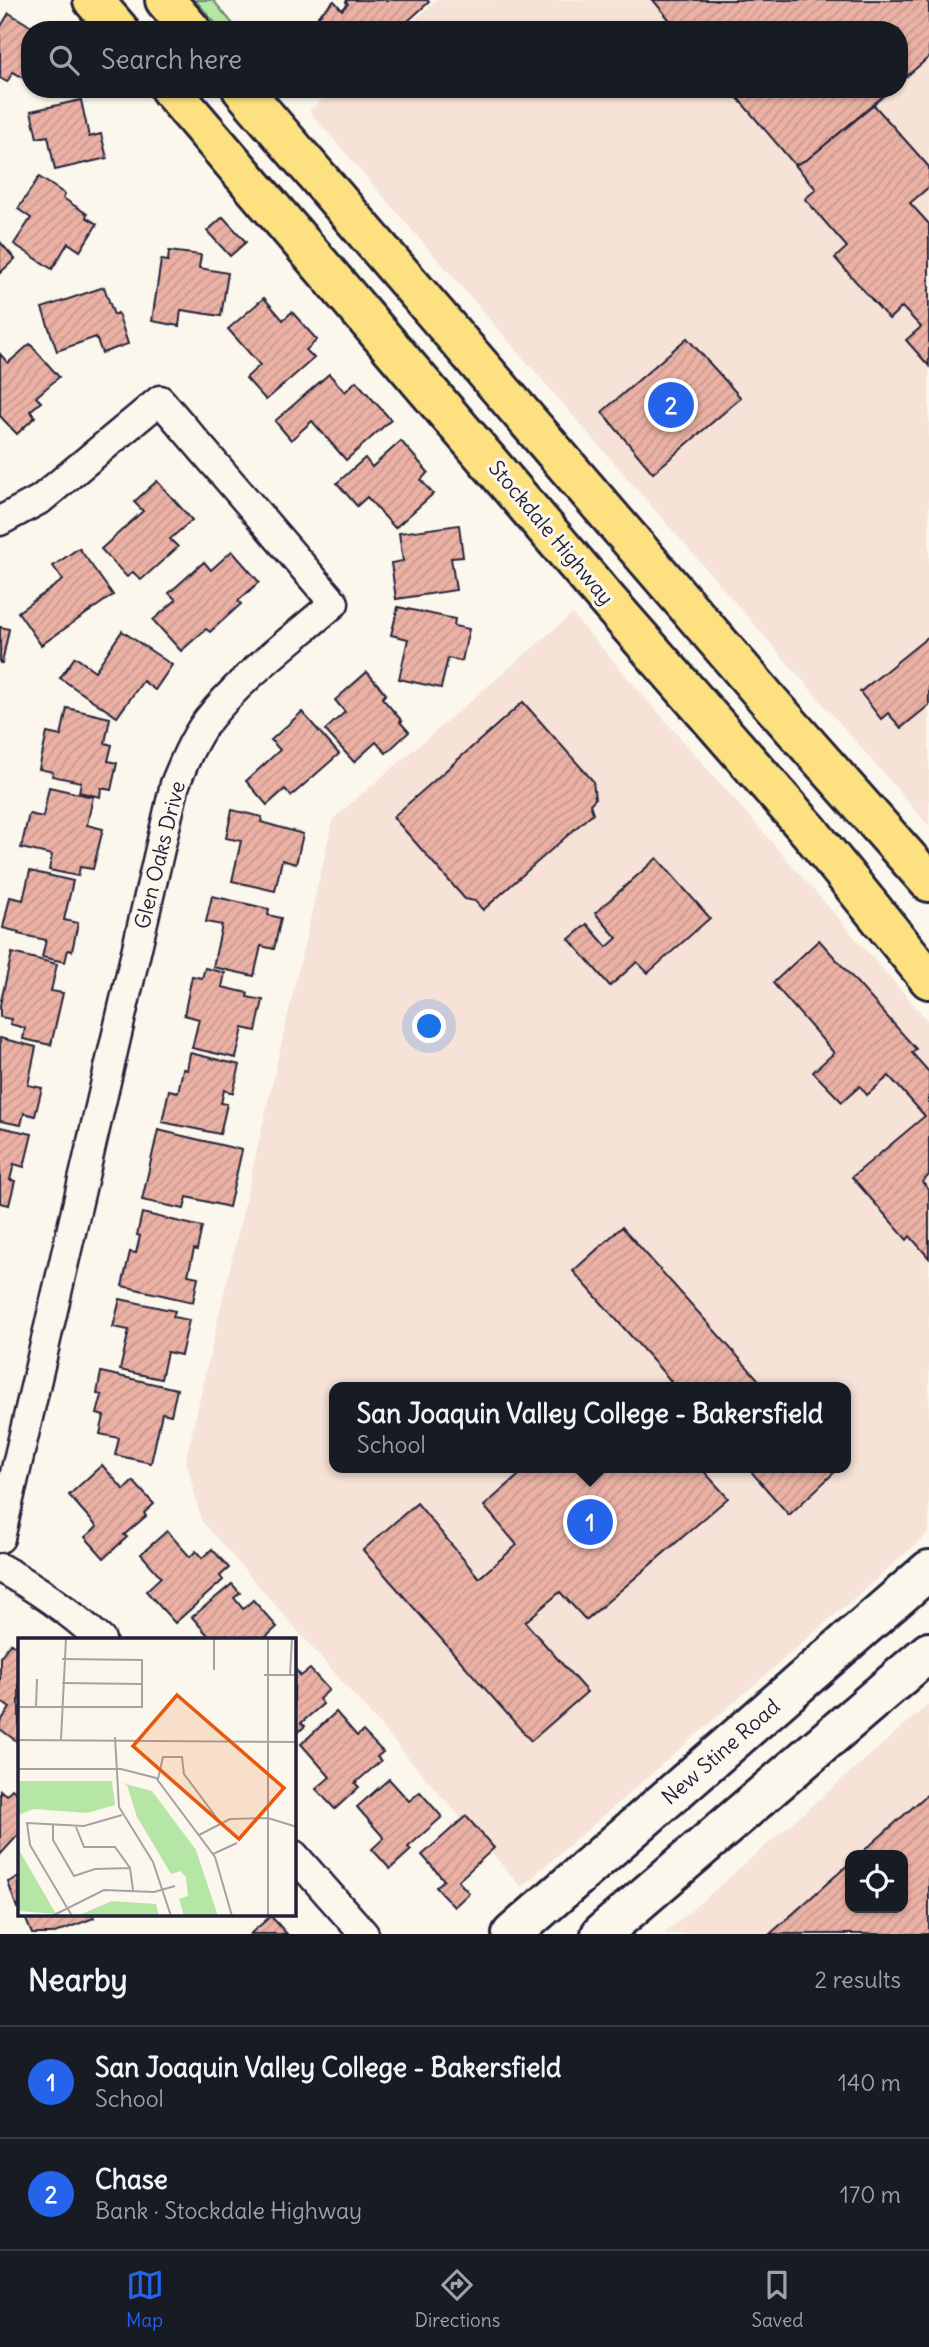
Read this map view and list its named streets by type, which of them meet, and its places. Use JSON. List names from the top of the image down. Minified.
{"streets":{"main road":["Stockdale Highway","New Stine Road"],"street":["Glen Oaks Drive"]},"page":{"search":"Search here","pins":["2","1"],"popup":["San Joaquin Valley College - Bakersfield","School"],"heading":["Nearby","2 results"],"list":[{"mark":"1","name":"San Joaquin Valley College - Bakersfield","note":"School","value":"140 m"},{"mark":"2","name":"Chase","note":"Bank · Stockdale Highway","value":"170 m"}],"nav":["Map","Directions","Saved"]}}
